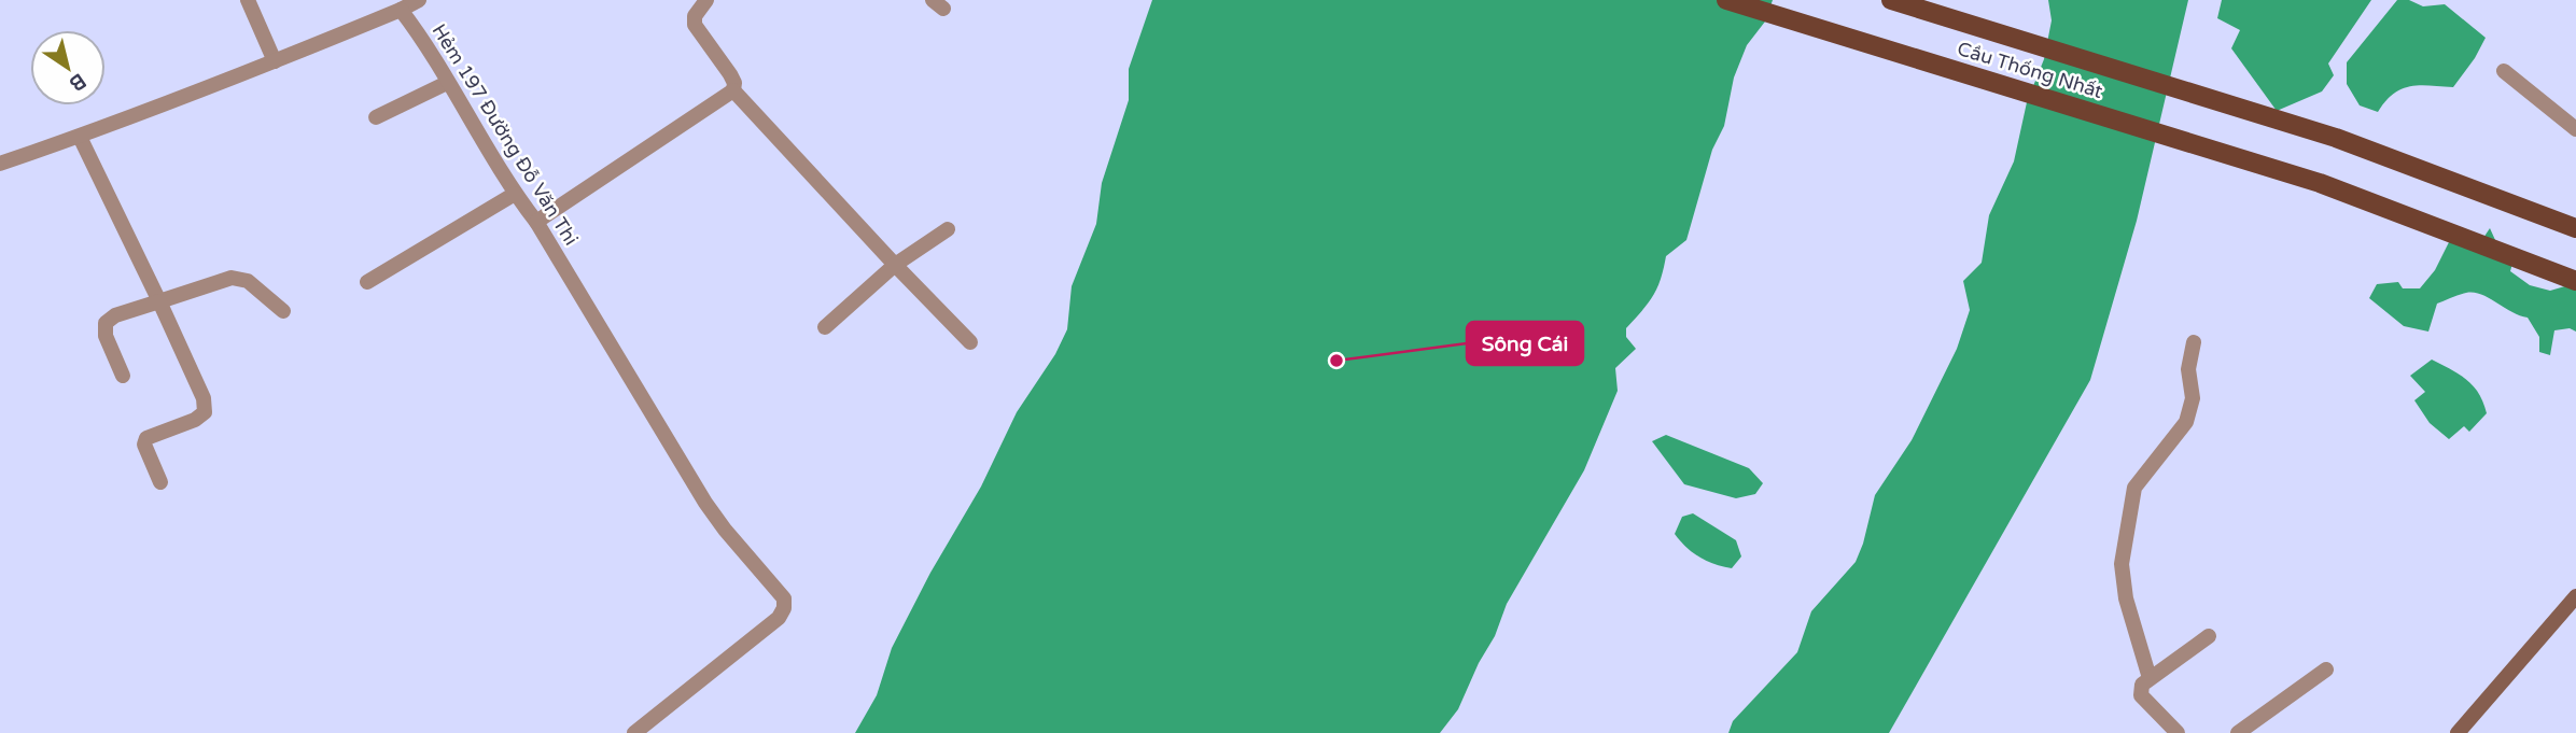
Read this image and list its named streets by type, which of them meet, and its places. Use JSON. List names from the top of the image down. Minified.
{"streets":{"main road":["Cầu Thống Nhất"],"street":["Hẻm 197 Đường Đỗ Văn Thi"]},"places":["Sông Cái"],"north":"bottom right"}
